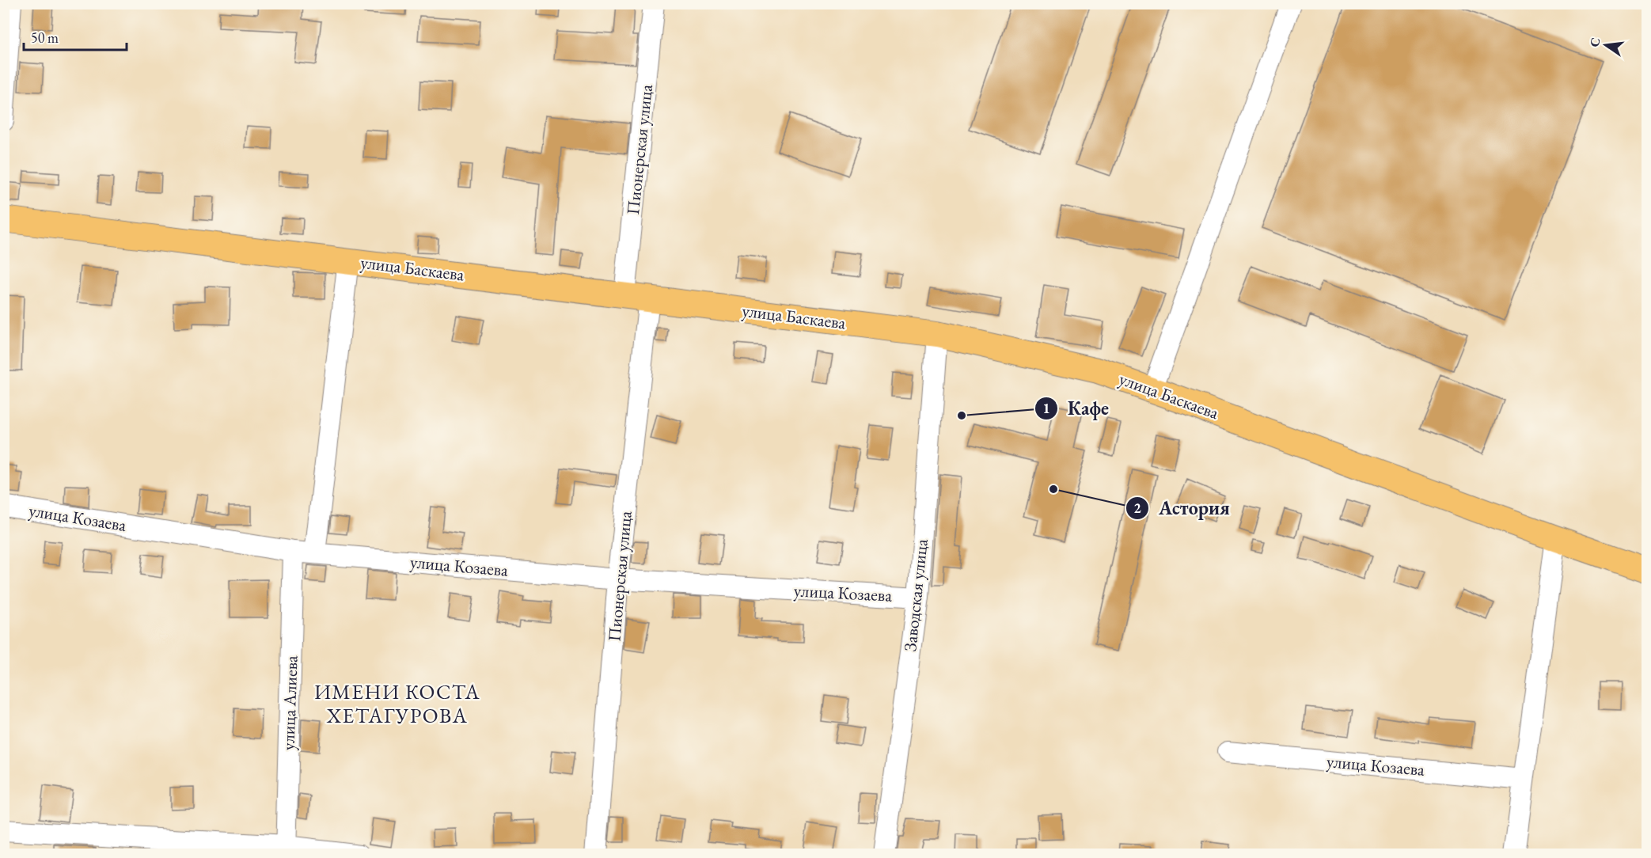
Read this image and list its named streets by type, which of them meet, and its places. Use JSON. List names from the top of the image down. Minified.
{"streets":{"main road":["улица Баскаева"],"street":["Пионерская улица","улица Козаева","Заводская улица","улица Алиева"]},"crossings":[["Пионерская улица","улица Баскаева"],["Пионерская улица","улица Козаева"],["улица Баскаева","Заводская улица"],["улица Козаева","Заводская улица"],["улица Козаева","улица Алиева"]],"districts":["ИМЕНИ КОСТА ХЕТАГУРОВА"],"places":["Кафе","Астория"],"scale_bar":"50 m","north":"left"}
